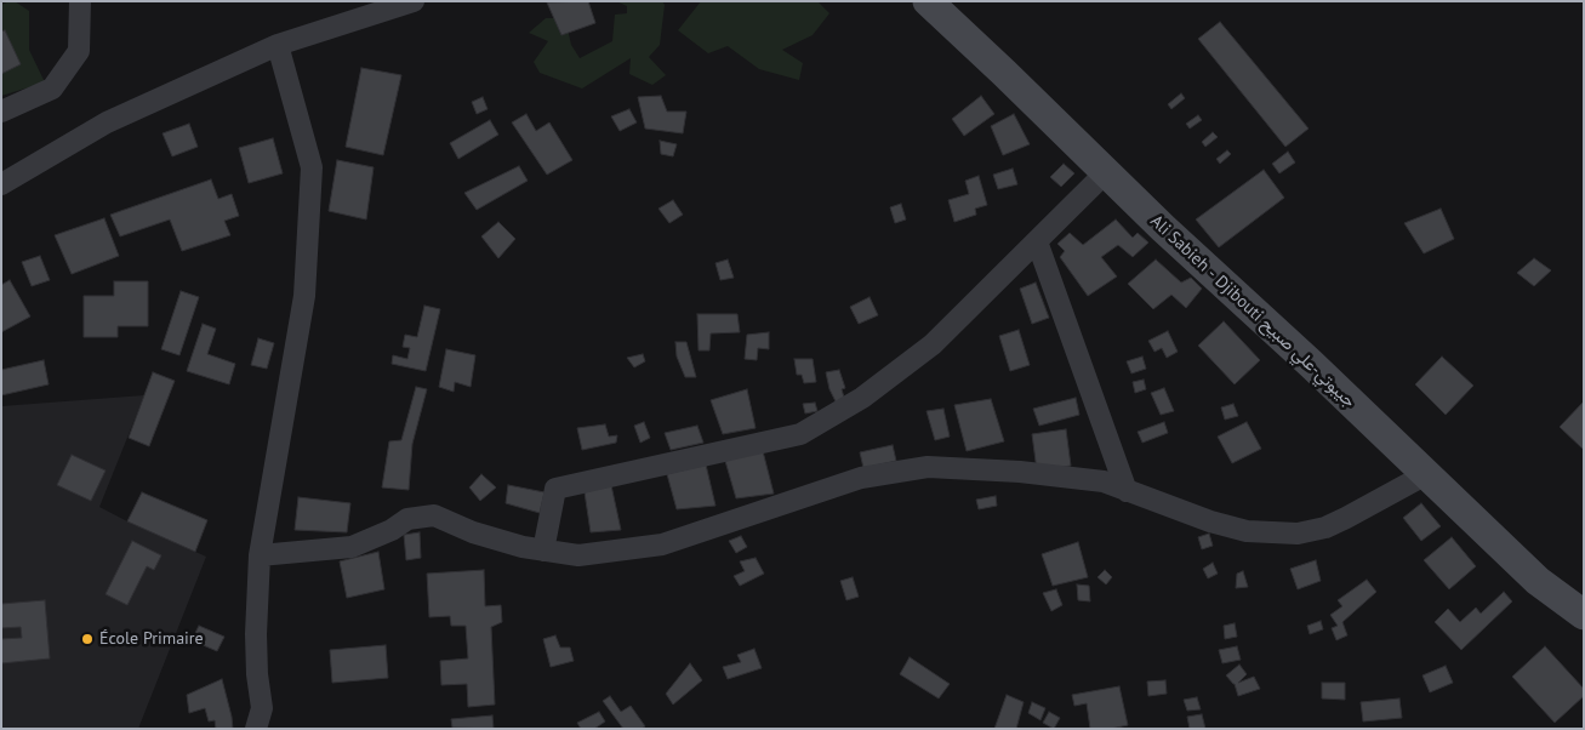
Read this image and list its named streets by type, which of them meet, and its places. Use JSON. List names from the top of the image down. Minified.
{"streets":{"main road":["Ali Sabieh - Djibouti جيبوتي-علي صبيح"]},"places":["École Primaire"]}
